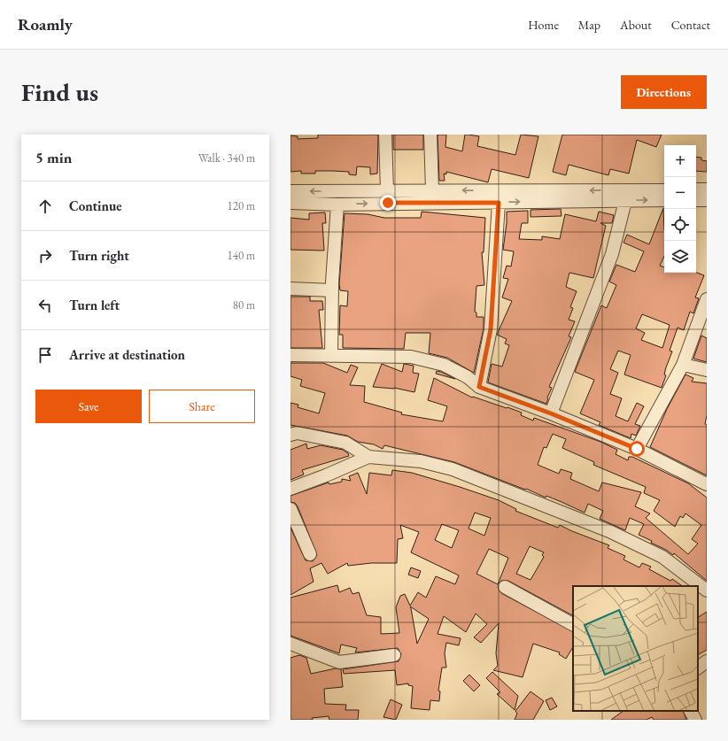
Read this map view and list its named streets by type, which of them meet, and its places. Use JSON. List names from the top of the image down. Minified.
{"page":{"header":"Roamly","nav":["Home","Map","About","Contact"],"buttons":["Directions",["Save","Share"]],"title":"Find us","heading":["5 min","Walk · 340 m"],"map_buttons":["+","−"],"list":[["Continue","120 m"],["Turn right","140 m"],["Turn left","80 m"],"Arrive at destination"]}}
